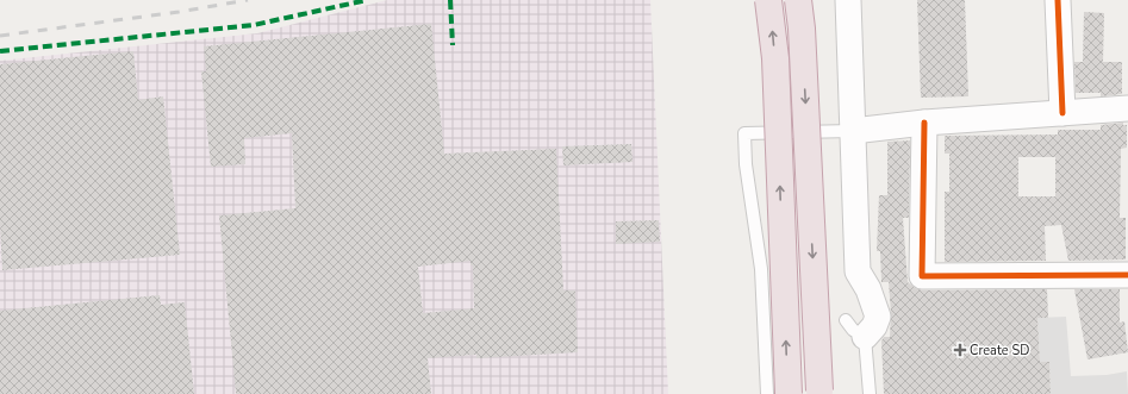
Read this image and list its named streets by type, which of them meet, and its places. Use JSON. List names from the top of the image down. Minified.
{"places":{"health":["Create SD"]}}
